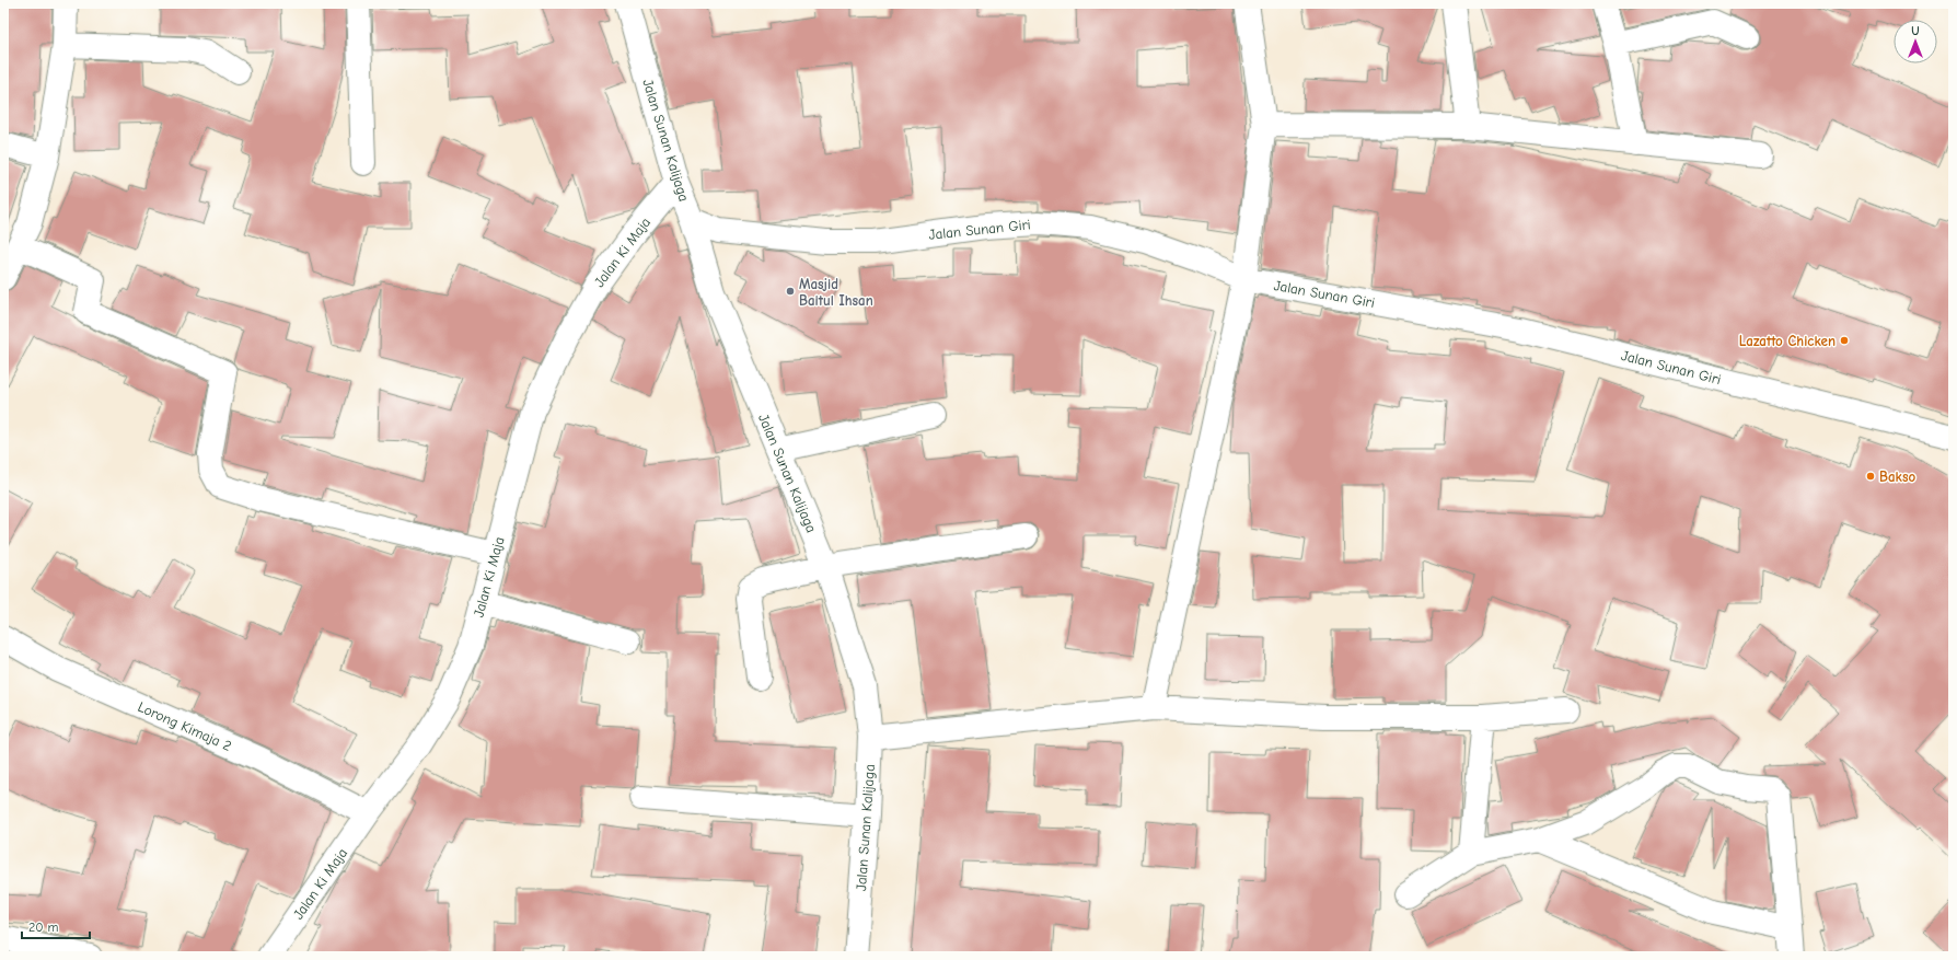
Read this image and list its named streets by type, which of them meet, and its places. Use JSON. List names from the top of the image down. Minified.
{"streets":{"street":["Jalan Sunan Kalijaga","Jalan Sunan Giri","Jalan Ki Maja","Lorong Kimaja 2"]},"crossings":[["Jalan Sunan Kalijaga","Jalan Sunan Giri"],["Jalan Sunan Kalijaga","Jalan Ki Maja"],["Jalan Ki Maja","Lorong Kimaja 2"]],"places":["Masjid Baitul Ihsan","Lazatto Chicken","Bakso"],"scale_bar":"20 m","north":"top"}
